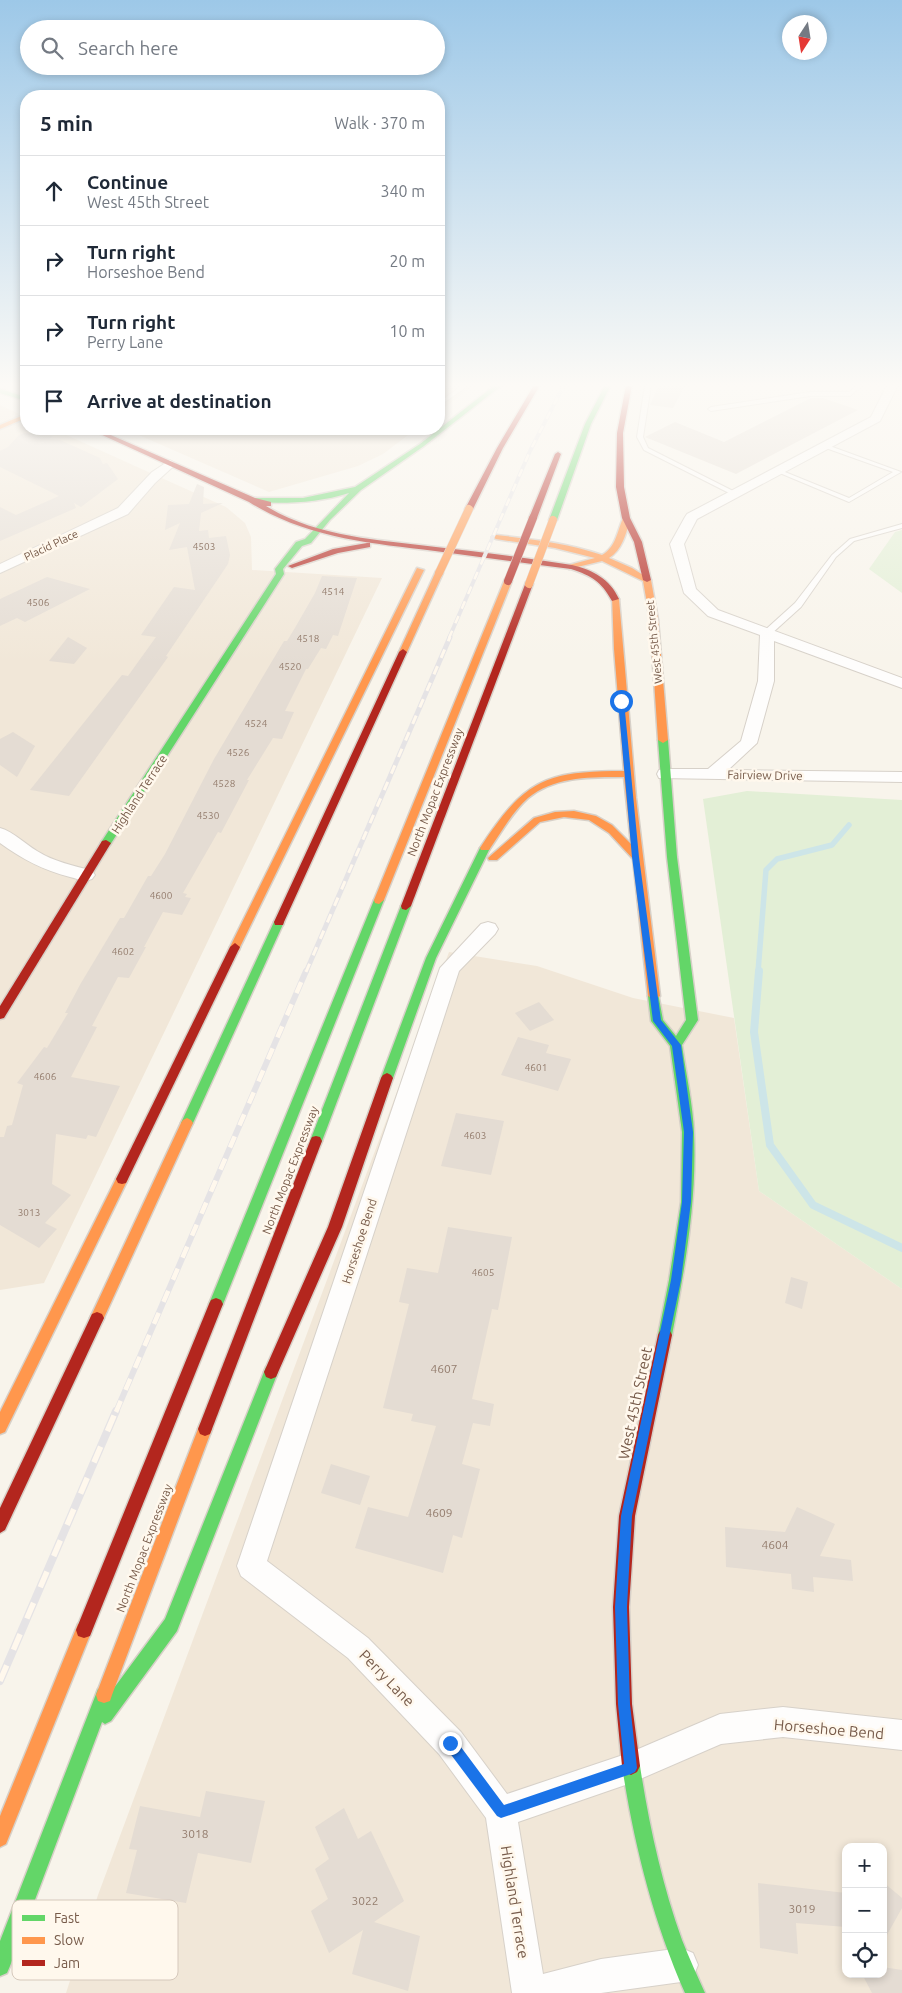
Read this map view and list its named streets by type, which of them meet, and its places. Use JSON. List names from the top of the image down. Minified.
{"streets":{"main road":["West 45th Street","North Mopac Expressway","Highland Terrace"],"street":["Placid Place","Fairview Drive","Horseshoe Bend","Perry Lane"]},"crossings":[["West 45th Street","Fairview Drive"],["West 45th Street","Horseshoe Bend"],["Highland Terrace","Horseshoe Bend"],["Highland Terrace","Perry Lane"],["Horseshoe Bend","Perry Lane"]],"house_numbers":["4503","4514","4506","4518","4520","4524","4526","4528","4530","4600","4602","4601","4606","4603","3013","4605","4607","4609","4604","3018","3022","3019"],"legend":["Fast","Slow","Jam"],"north":"bottom","page":{"search":"Search here","heading":["5 min","Walk · 370 m"],"list":[["Continue","West 45th Street","340 m"],["Turn right","Horseshoe Bend","20 m"],["Turn right","Perry Lane","10 m"],"Arrive at destination"],"map_buttons":["+","−"]}}
